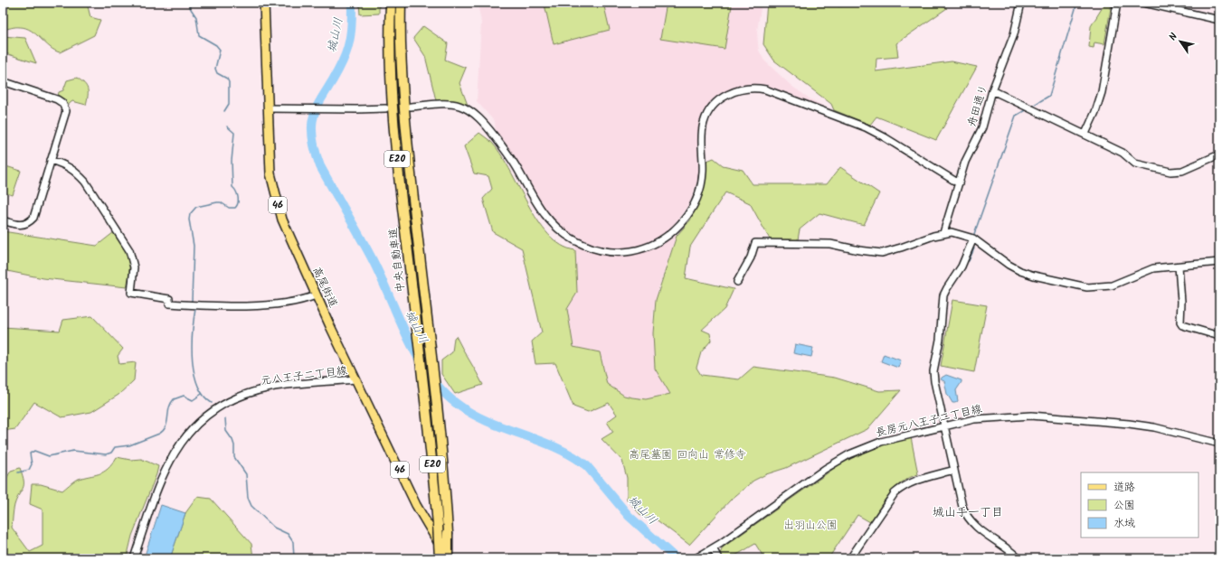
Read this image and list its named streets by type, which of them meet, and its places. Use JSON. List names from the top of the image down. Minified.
{"streets":{"highway":["E20","中央自動車道"],"main road":["46","高尾街道"],"street":["舟田通り","元八王子二丁目線","長房元八王子二丁目線"]},"crossings":[["中央自動車道","高尾街道"],["高尾街道","元八王子二丁目線"]],"districts":["城山手一丁目"],"water":["城山川"],"parks":["高尾墓園 回向山 常修寺","出羽山公園"],"legend":["道路","公園","水域"],"north":"top left"}
